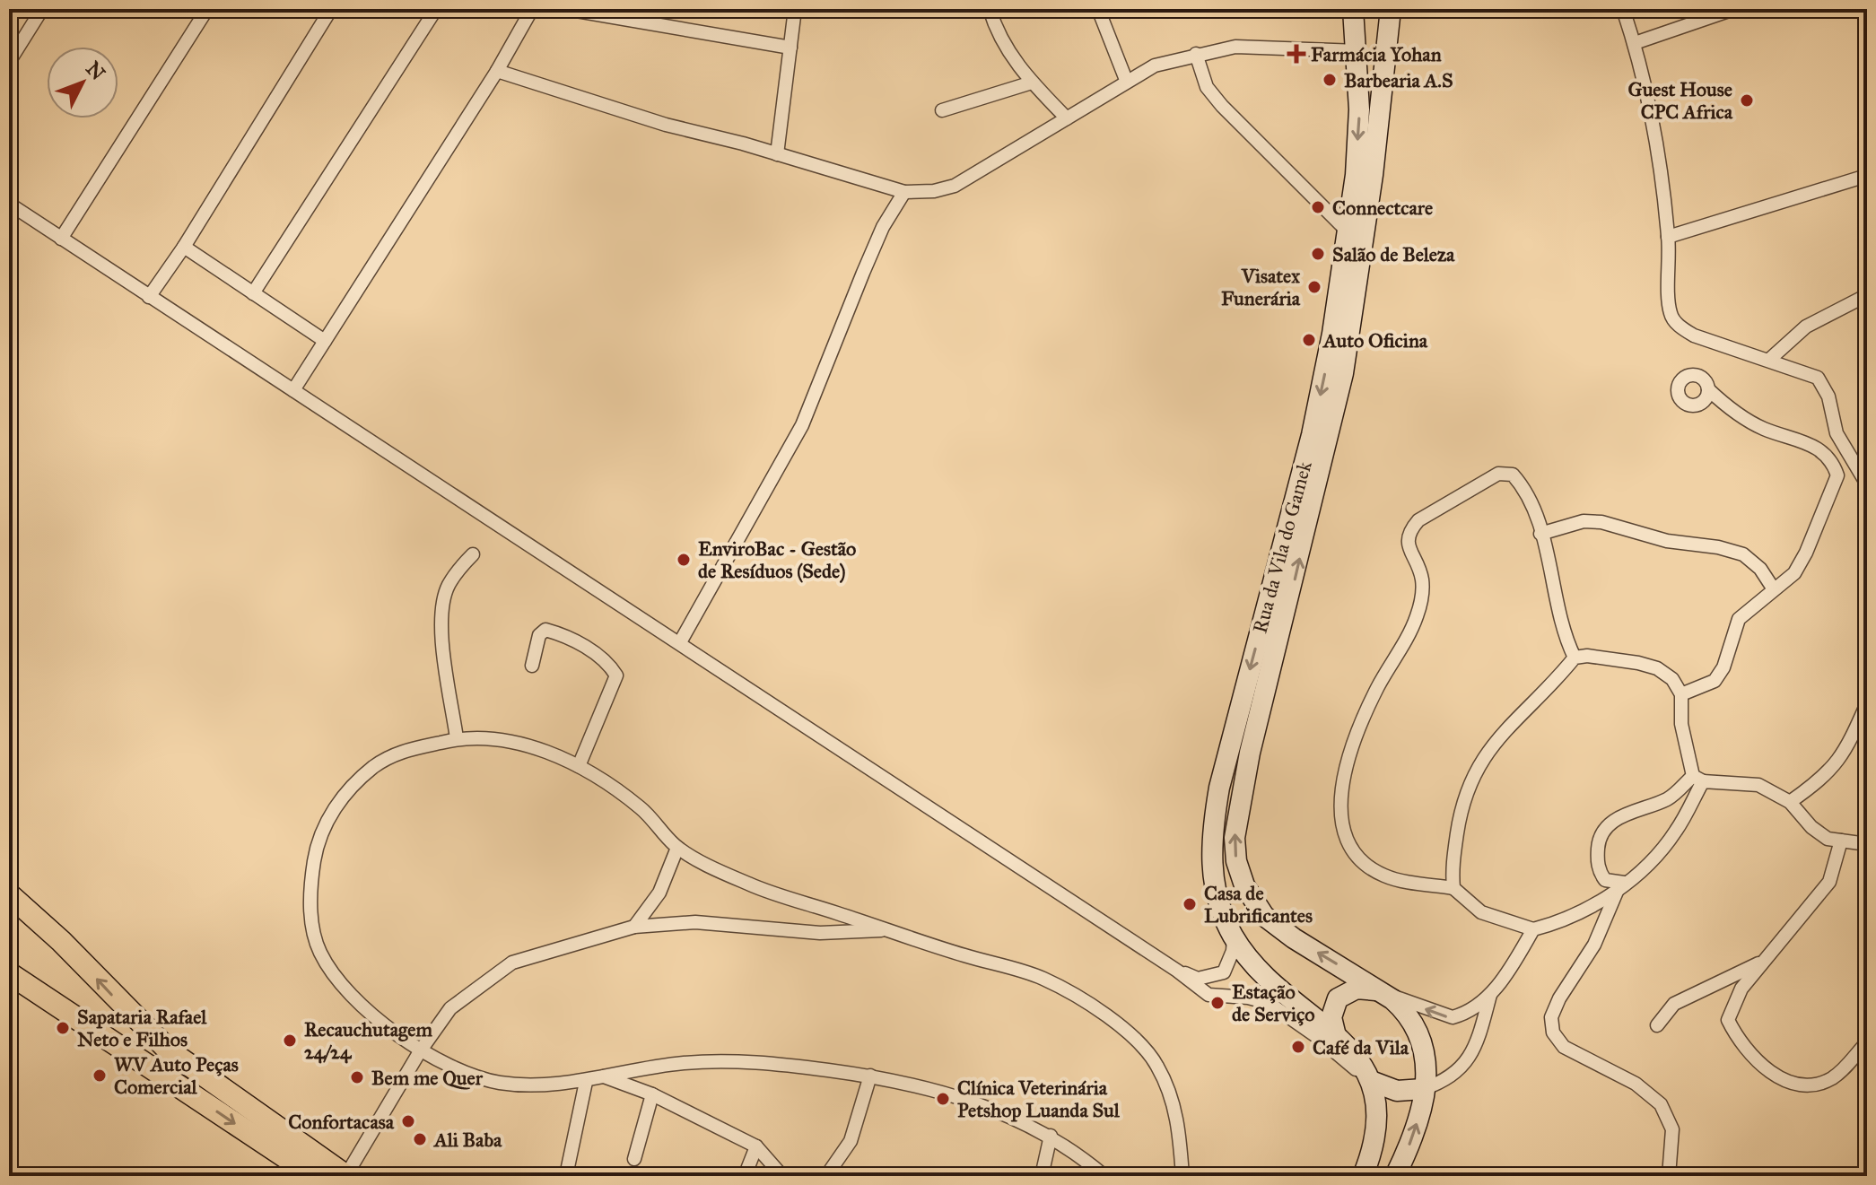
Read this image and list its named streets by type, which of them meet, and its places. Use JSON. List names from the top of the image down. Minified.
{"streets":{"main road":["Rua da Vila do Gamek"]},"places":{"health":["Farmácia Yohan"],"other":["Barbearia A.S","Guest House CPC Africa","Connectcare","Salão de Beleza","Visatex Funerária","Auto Oficina","EnviroBac - Gestão de Resíduos (Sede)","Casa de Lubrificantes","Estação de Serviço","Sapataria Rafael Neto e Filhos","Recauchutagem 24/24","Café da Vila","WV Auto Peças Comercial","Bem me Quer","Clínica Veterinária Petshop Luanda Sul","Confortacasa","Ali Baba"]},"north":"top right"}
